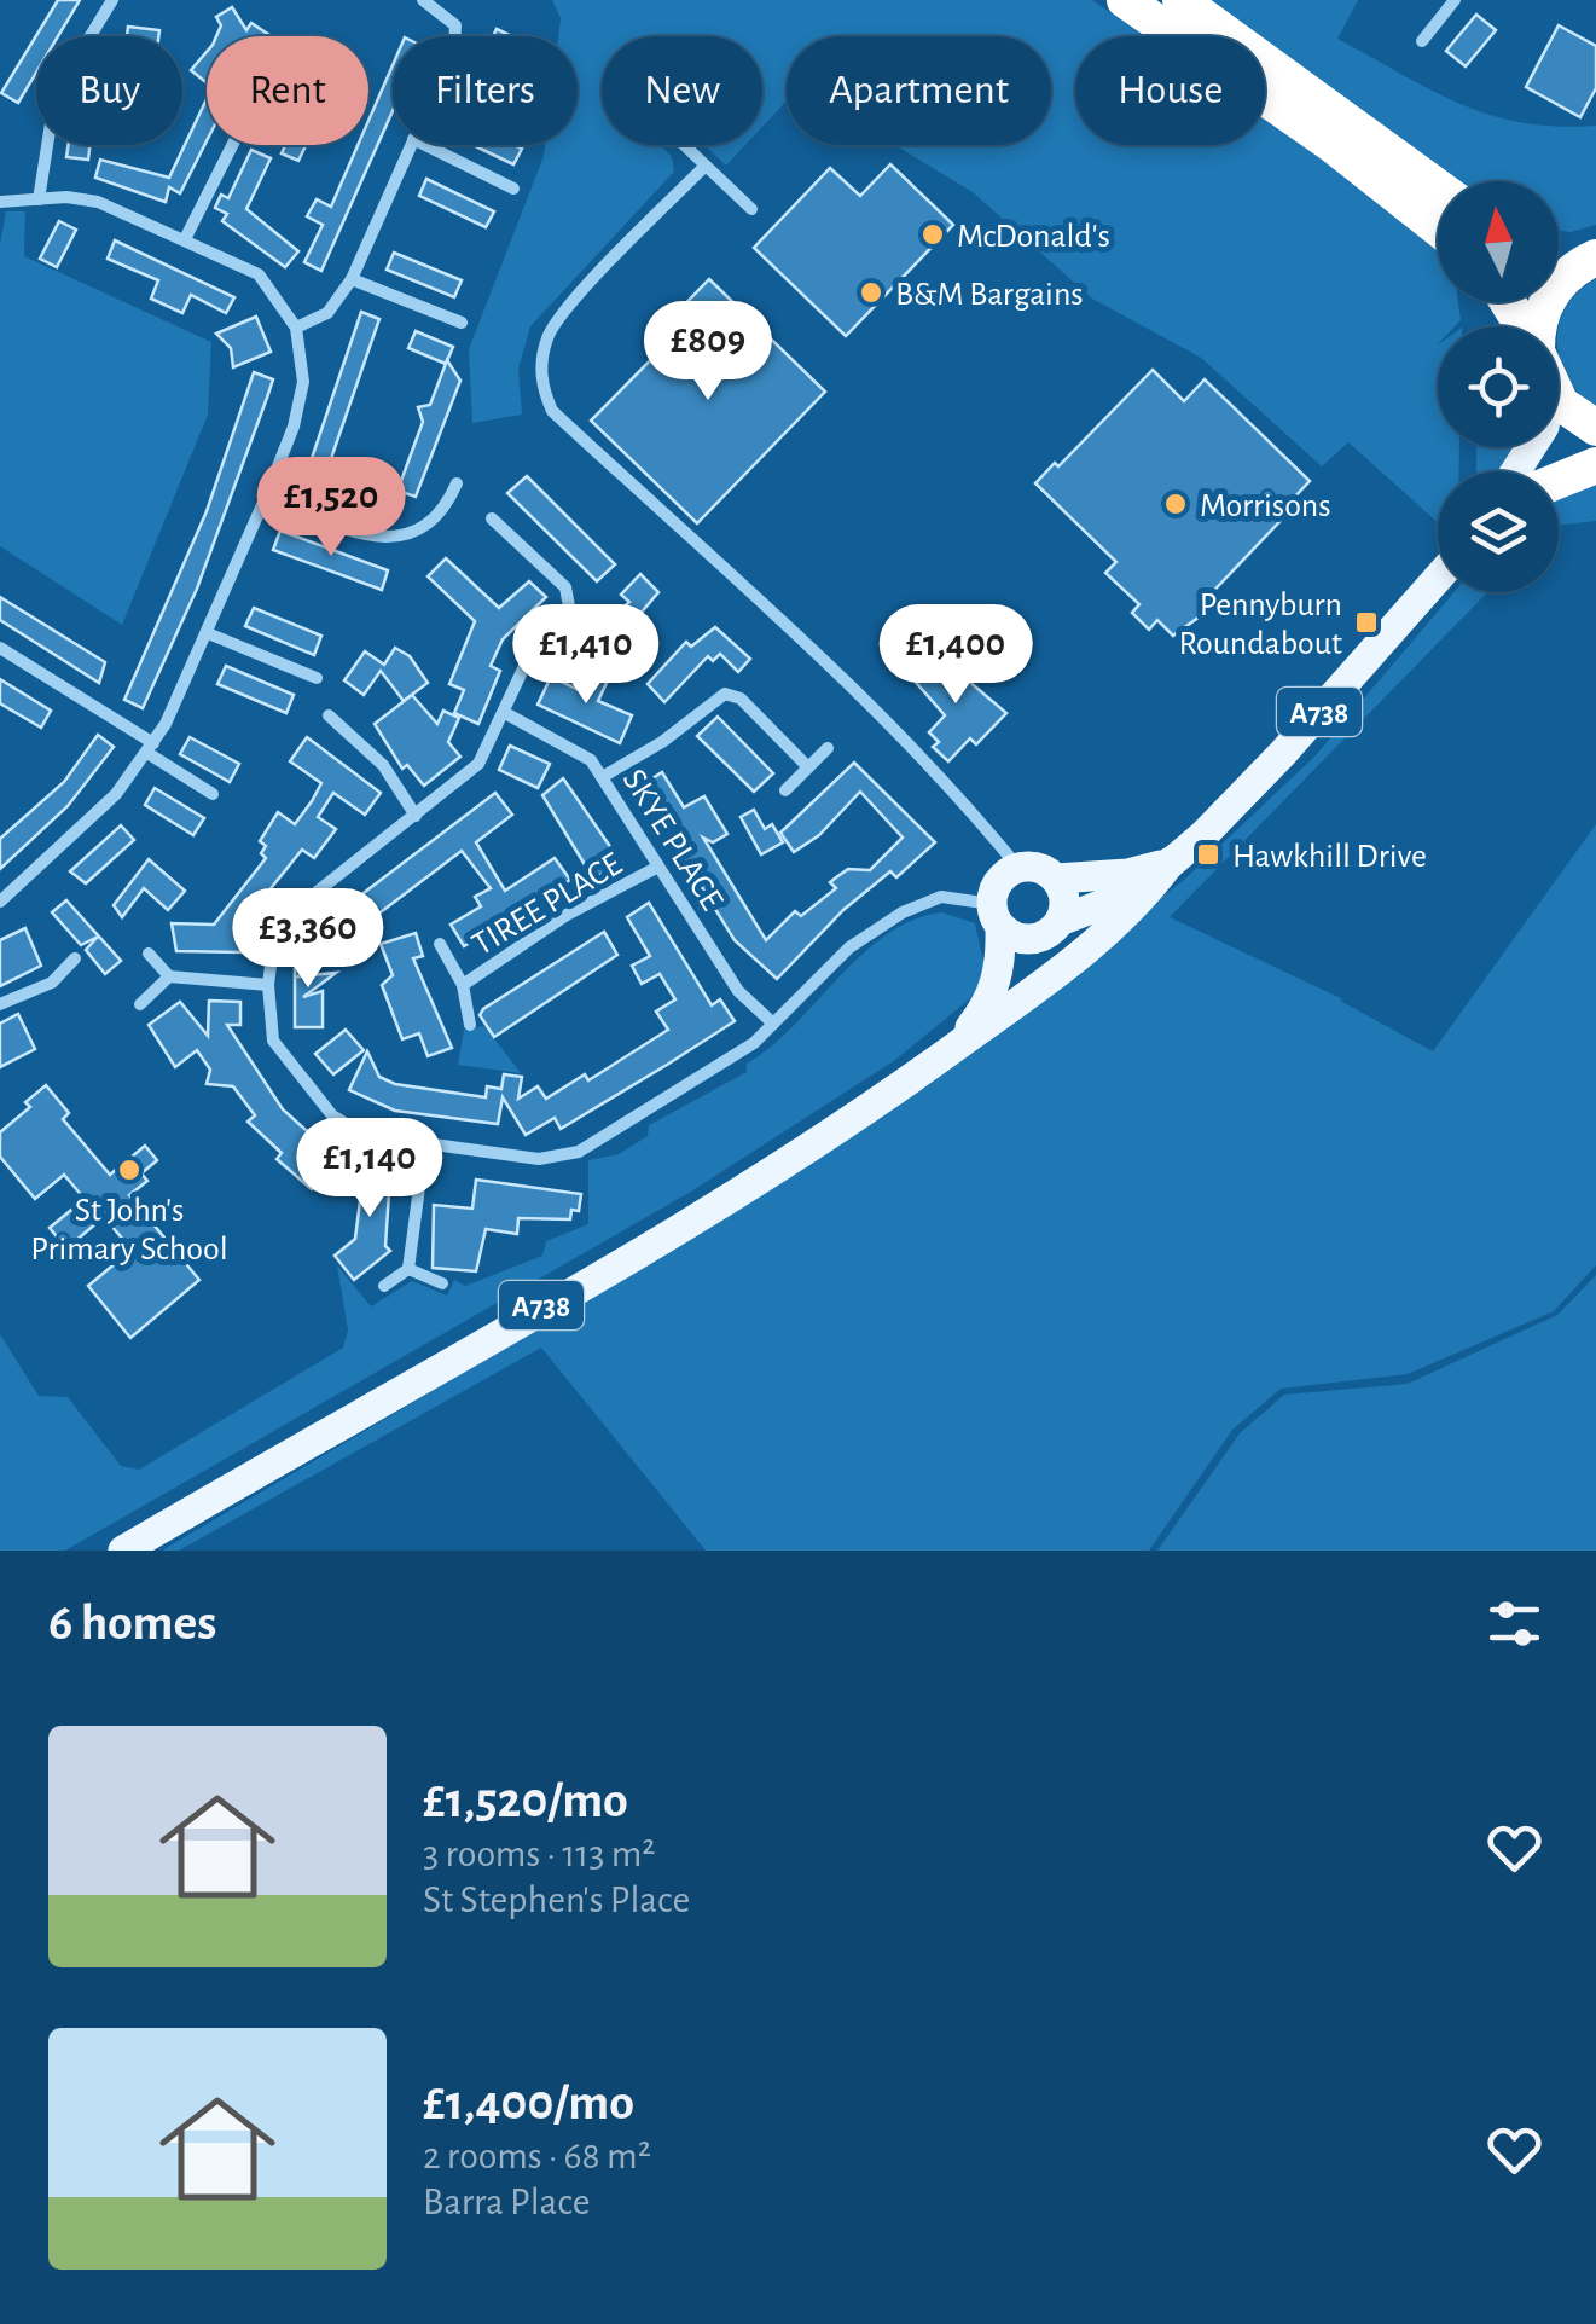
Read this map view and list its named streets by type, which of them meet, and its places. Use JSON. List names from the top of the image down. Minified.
{"streets":{"main road":["A738"],"street":["SKYE PLACE","TIREE PLACE"]},"crossings":[["SKYE PLACE","TIREE PLACE"]],"places":{"other":["McDonald's","B&M Bargains","Morrisons","St John's Primary School"],"transit":["Pennyburn Roundabout","Hawkhill Drive"]},"north":"top","page":{"chip":["Buy","Rent","Filters","New","Apartment","House"],"price":["£809","£1,520","£1,410","£1,400","£3,360","£1,140"],"heading":"6 homes","list":[{"name":"£1,520/mo","note":"3 rooms · 113 m² · St Stephen's Place"},{"name":"£1,400/mo","note":"2 rooms · 68 m² · Barra Place"}]}}
